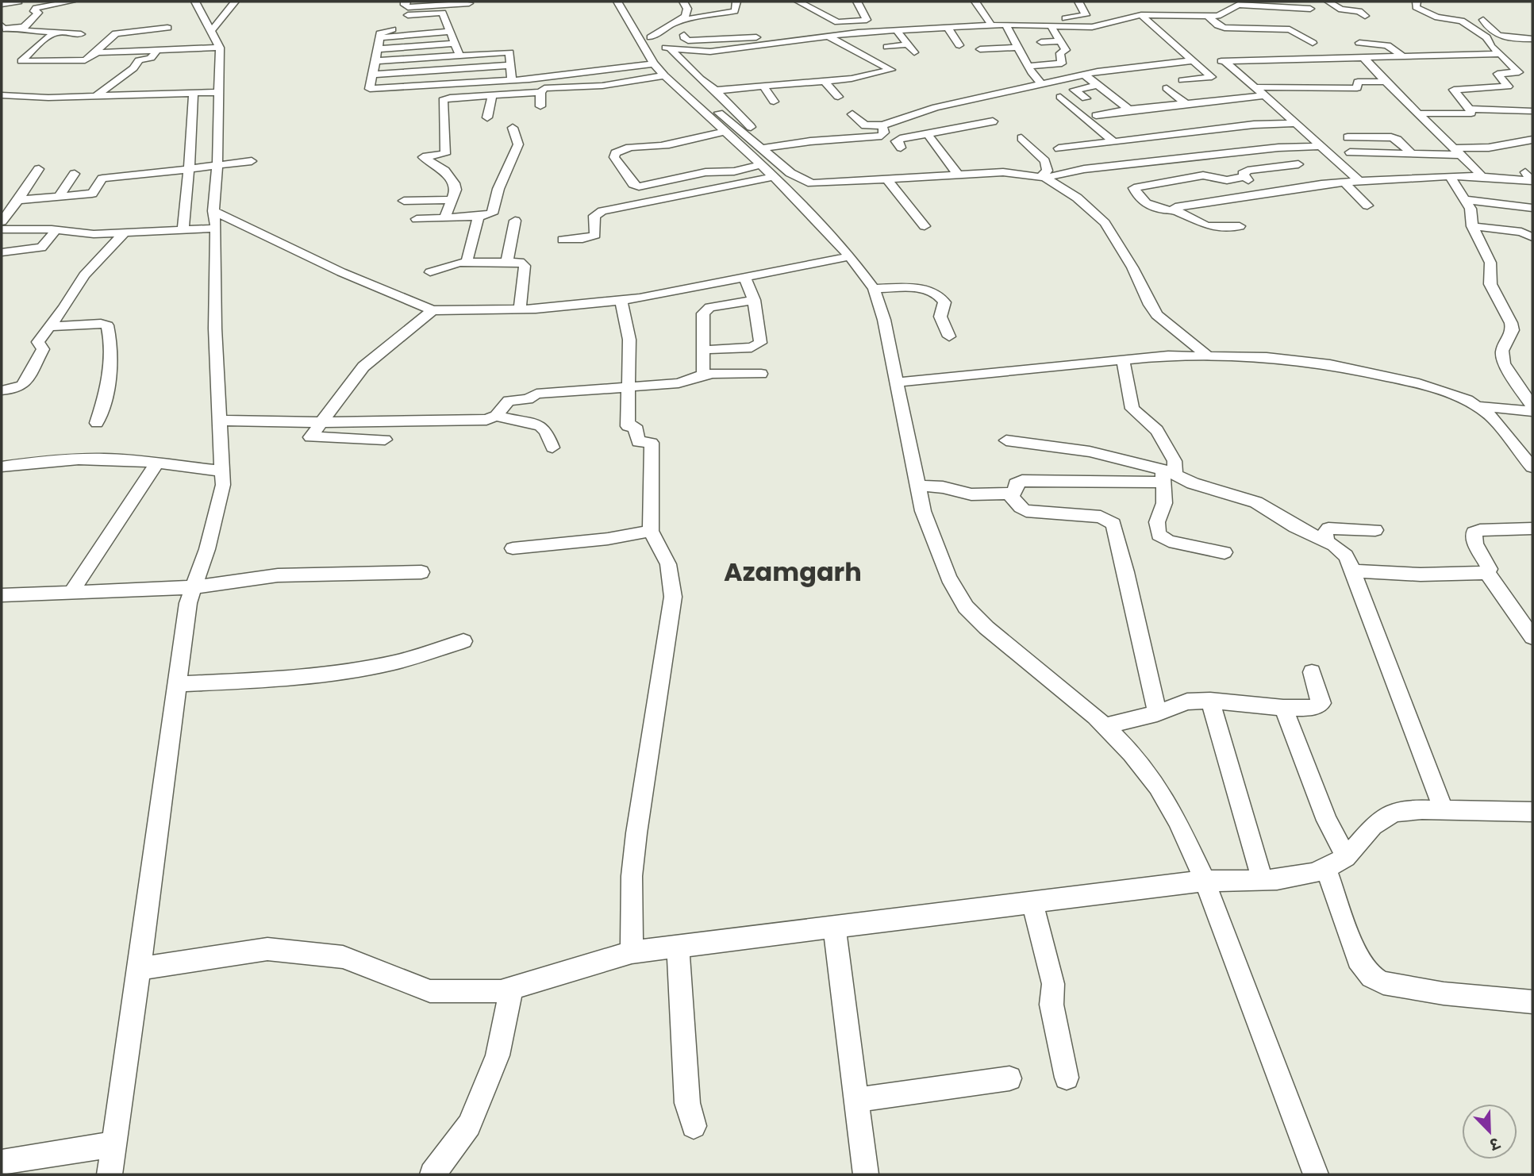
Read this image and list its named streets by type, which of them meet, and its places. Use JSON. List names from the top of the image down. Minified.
{"districts":["Azamgarh"],"north":"bottom right"}
